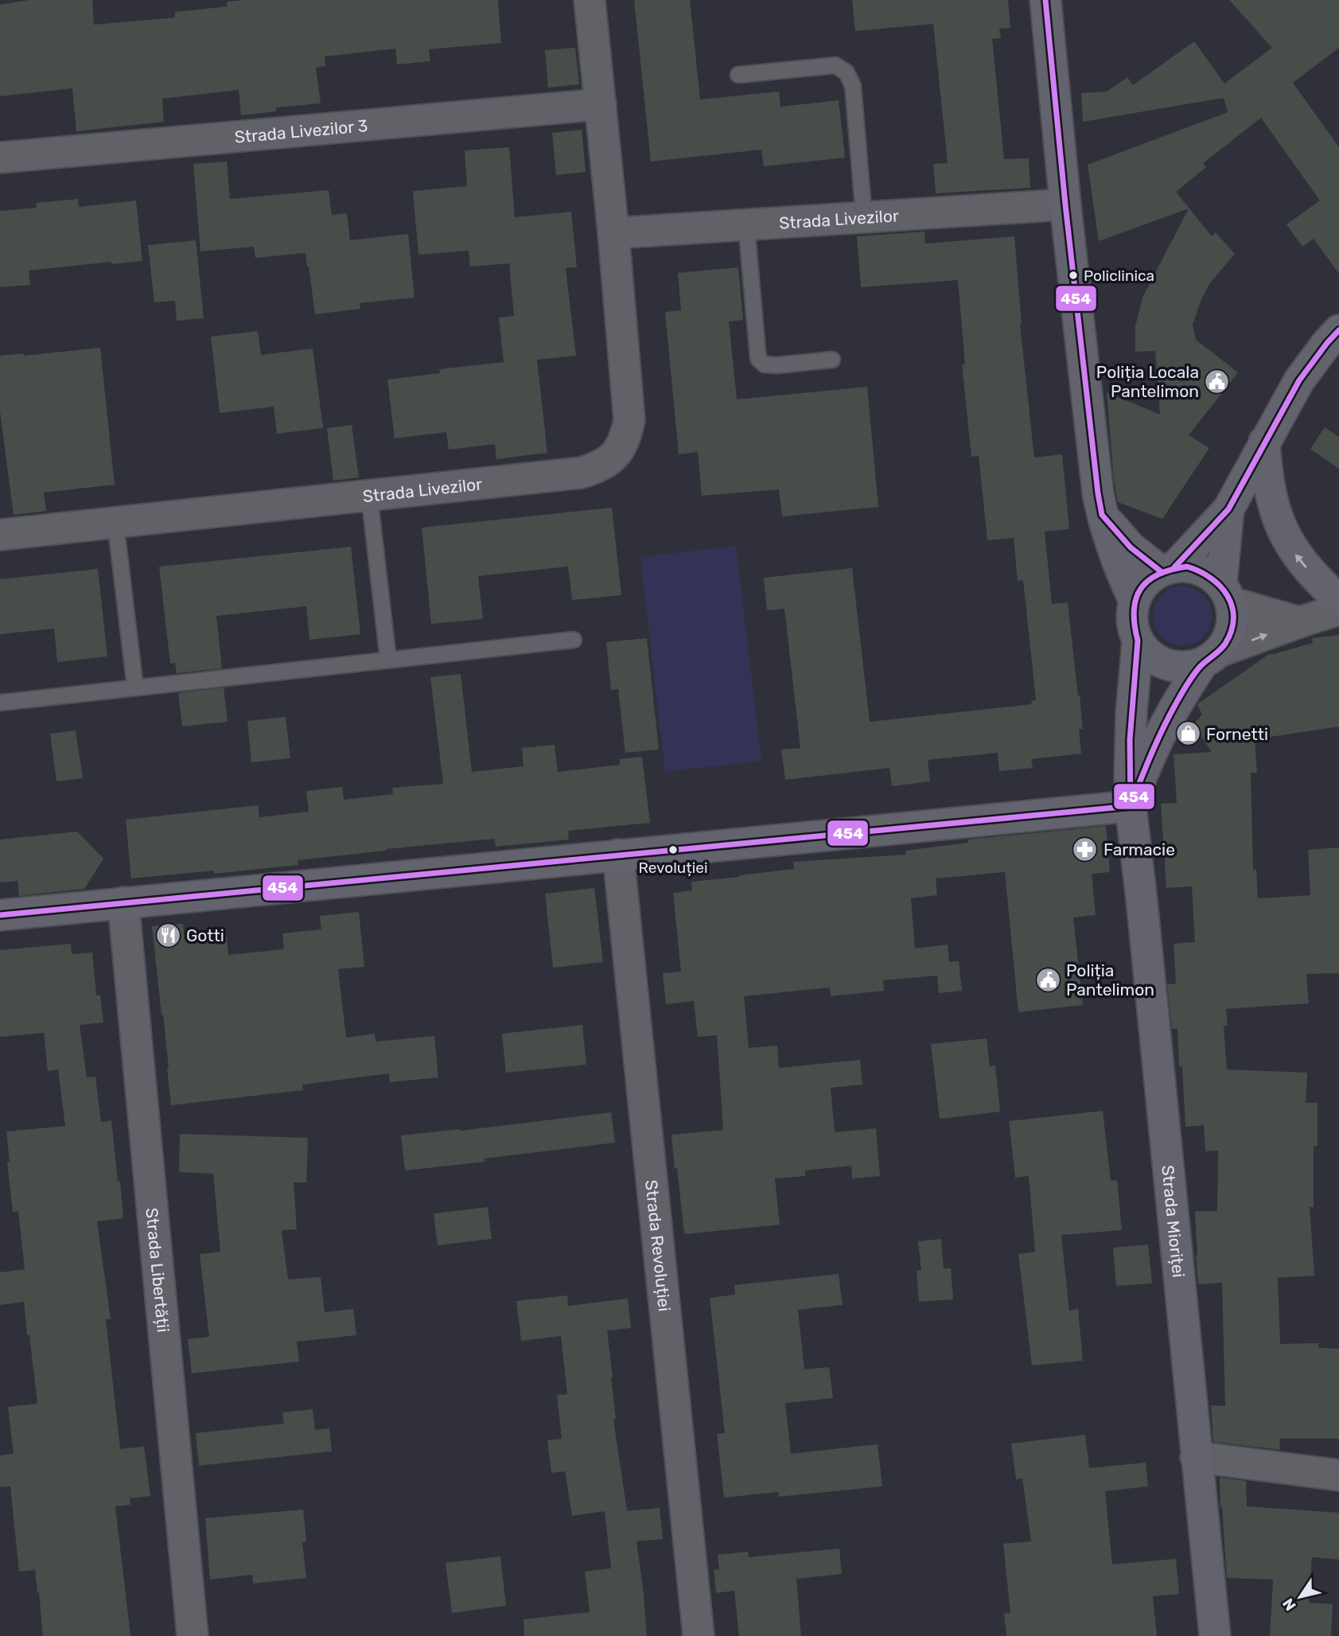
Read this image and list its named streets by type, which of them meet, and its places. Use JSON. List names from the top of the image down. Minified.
{"streets":{"street":["Strada Livezilor 3","Strada Livezilor","Strada Mioriței","Strada Revoluției","Strada Libertății"]},"crossings":[["Strada Livezilor 3","Strada Livezilor"]],"places":{"other":["Policlinica","Revoluției"],"public building":["Poliția Locala Pantelimon","Poliția Pantelimon"],"shop":["Fornetti"],"pharmacy":["Farmacie"],"restaurant":["Gotti"]},"lines":["transit line 454"],"north":"bottom left"}
